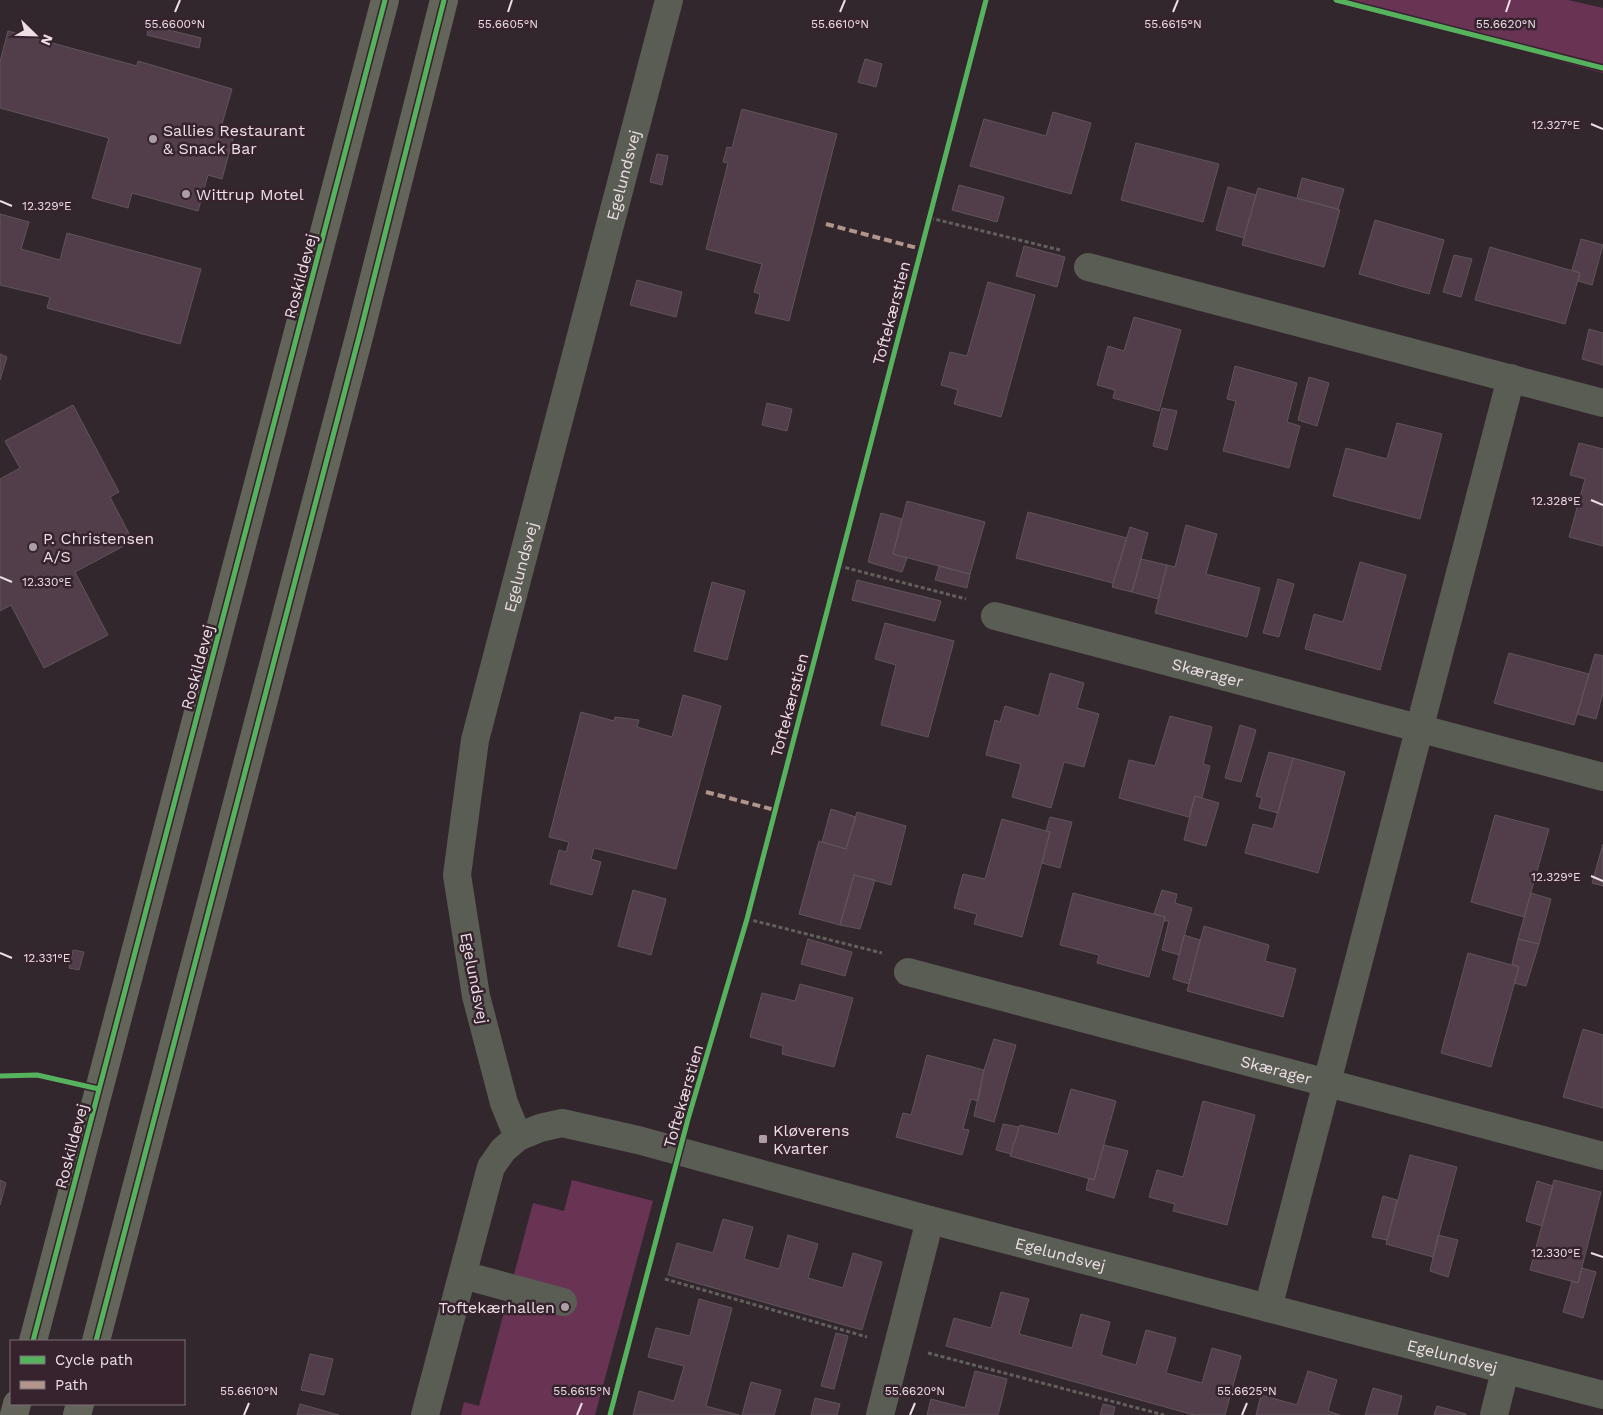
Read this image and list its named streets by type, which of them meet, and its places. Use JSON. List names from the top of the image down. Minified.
{"streets":{"main road":["Roskildevej"],"street":["Egelundsvej","Skærager"],"cycle path":["Toftekærstien"]},"crossings":[["Egelundsvej","Skærager"]],"places":{"other":["Sallies Restaurant & Snack Bar","Wittrup Motel","P. Christensen A/S","Toftekærhallen"],"transit":["Kløverens Kvarter"]},"legend":["Cycle path","Path"],"north":"bottom right","coordinates":["55.6600°N","55.6610°N","55.6615°N","55.6620°N","55.6605°N","12.327°E","12.329°E","12.328°E","12.330°E","12.331°E","55.6625°N"]}
